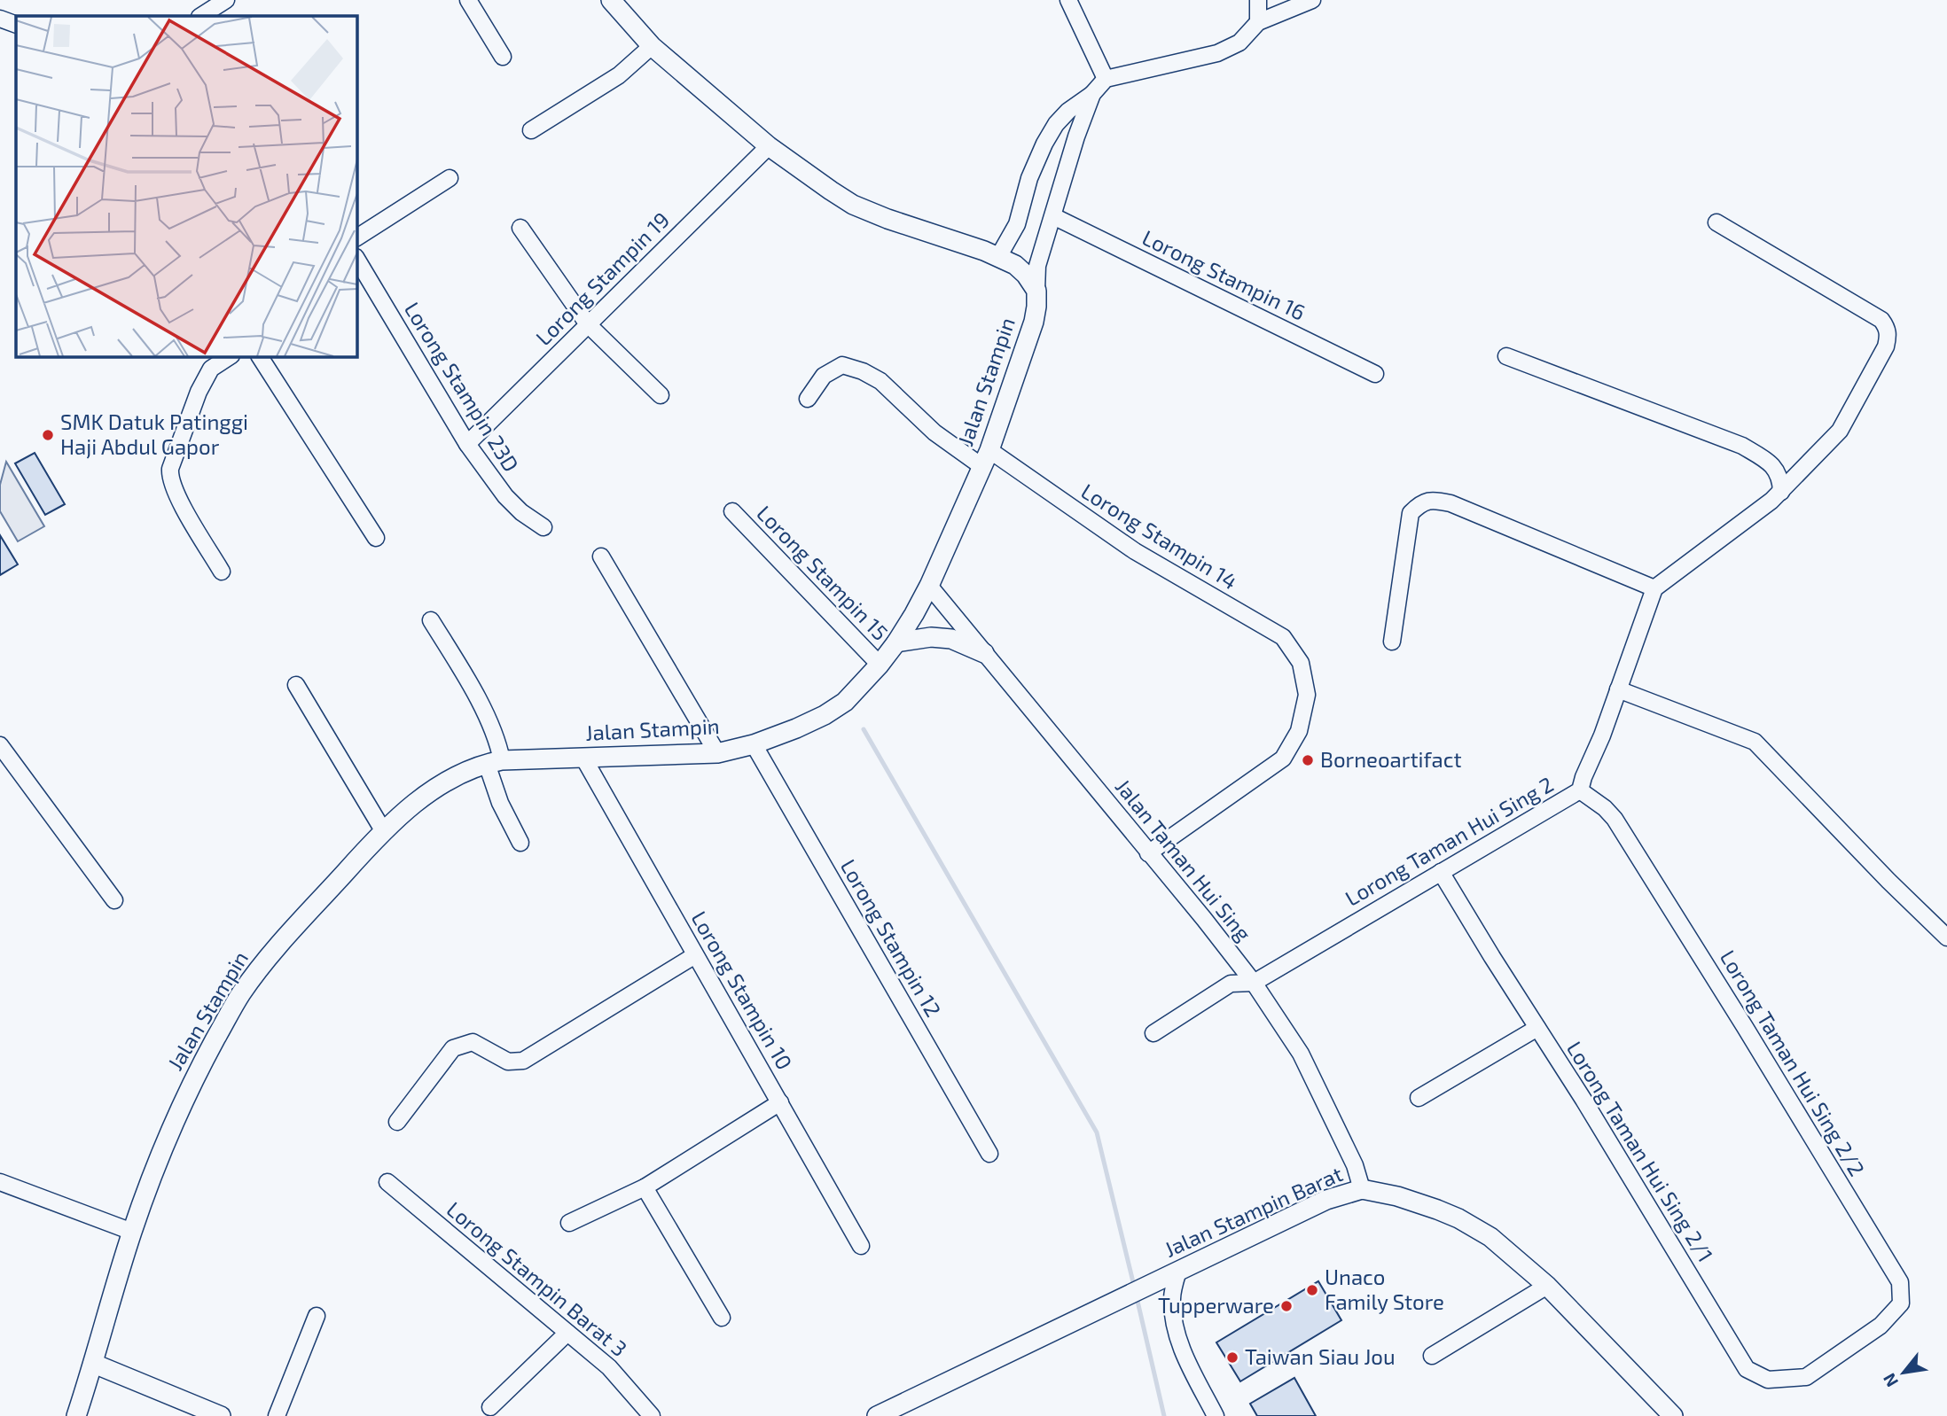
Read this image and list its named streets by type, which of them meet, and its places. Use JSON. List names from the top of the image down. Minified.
{"streets":{"street":["Lorong Stampin 16","Lorong Stampin 19","Jalan Stampin","Lorong Stampin 23D","Lorong Stampin 14","Lorong Stampin 15","Lorong Taman Hui Sing 2","Jalan Taman Hui Sing","Lorong Stampin 12","Lorong Stampin 10","Lorong Taman Hui Sing 2/2","Lorong Taman Hui Sing 2/1","Jalan Stampin Barat","Lorong Stampin Barat 3"]},"crossings":[["Lorong Stampin 19","Lorong Stampin 23D"],["Jalan Stampin","Lorong Stampin 14"],["Jalan Stampin","Lorong Stampin 15"],["Jalan Stampin","Jalan Taman Hui Sing"],["Jalan Stampin","Lorong Stampin 12"],["Jalan Stampin","Lorong Stampin 10"],["Lorong Stampin 14","Jalan Taman Hui Sing"],["Lorong Taman Hui Sing 2","Jalan Taman Hui Sing"],["Lorong Taman Hui Sing 2","Lorong Taman Hui Sing 2/2"],["Lorong Taman Hui Sing 2","Lorong Taman Hui Sing 2/1"],["Jalan Taman Hui Sing","Jalan Stampin Barat"],["Lorong Taman Hui Sing 2/2","Lorong Taman Hui Sing 2/1"]],"places":["SMK Datuk Patinggi Haji Abdul Gapor","Borneoartifact","Unaco Family Store","Tupperware","Taiwan Siau Jou"],"north":"bottom left"}
